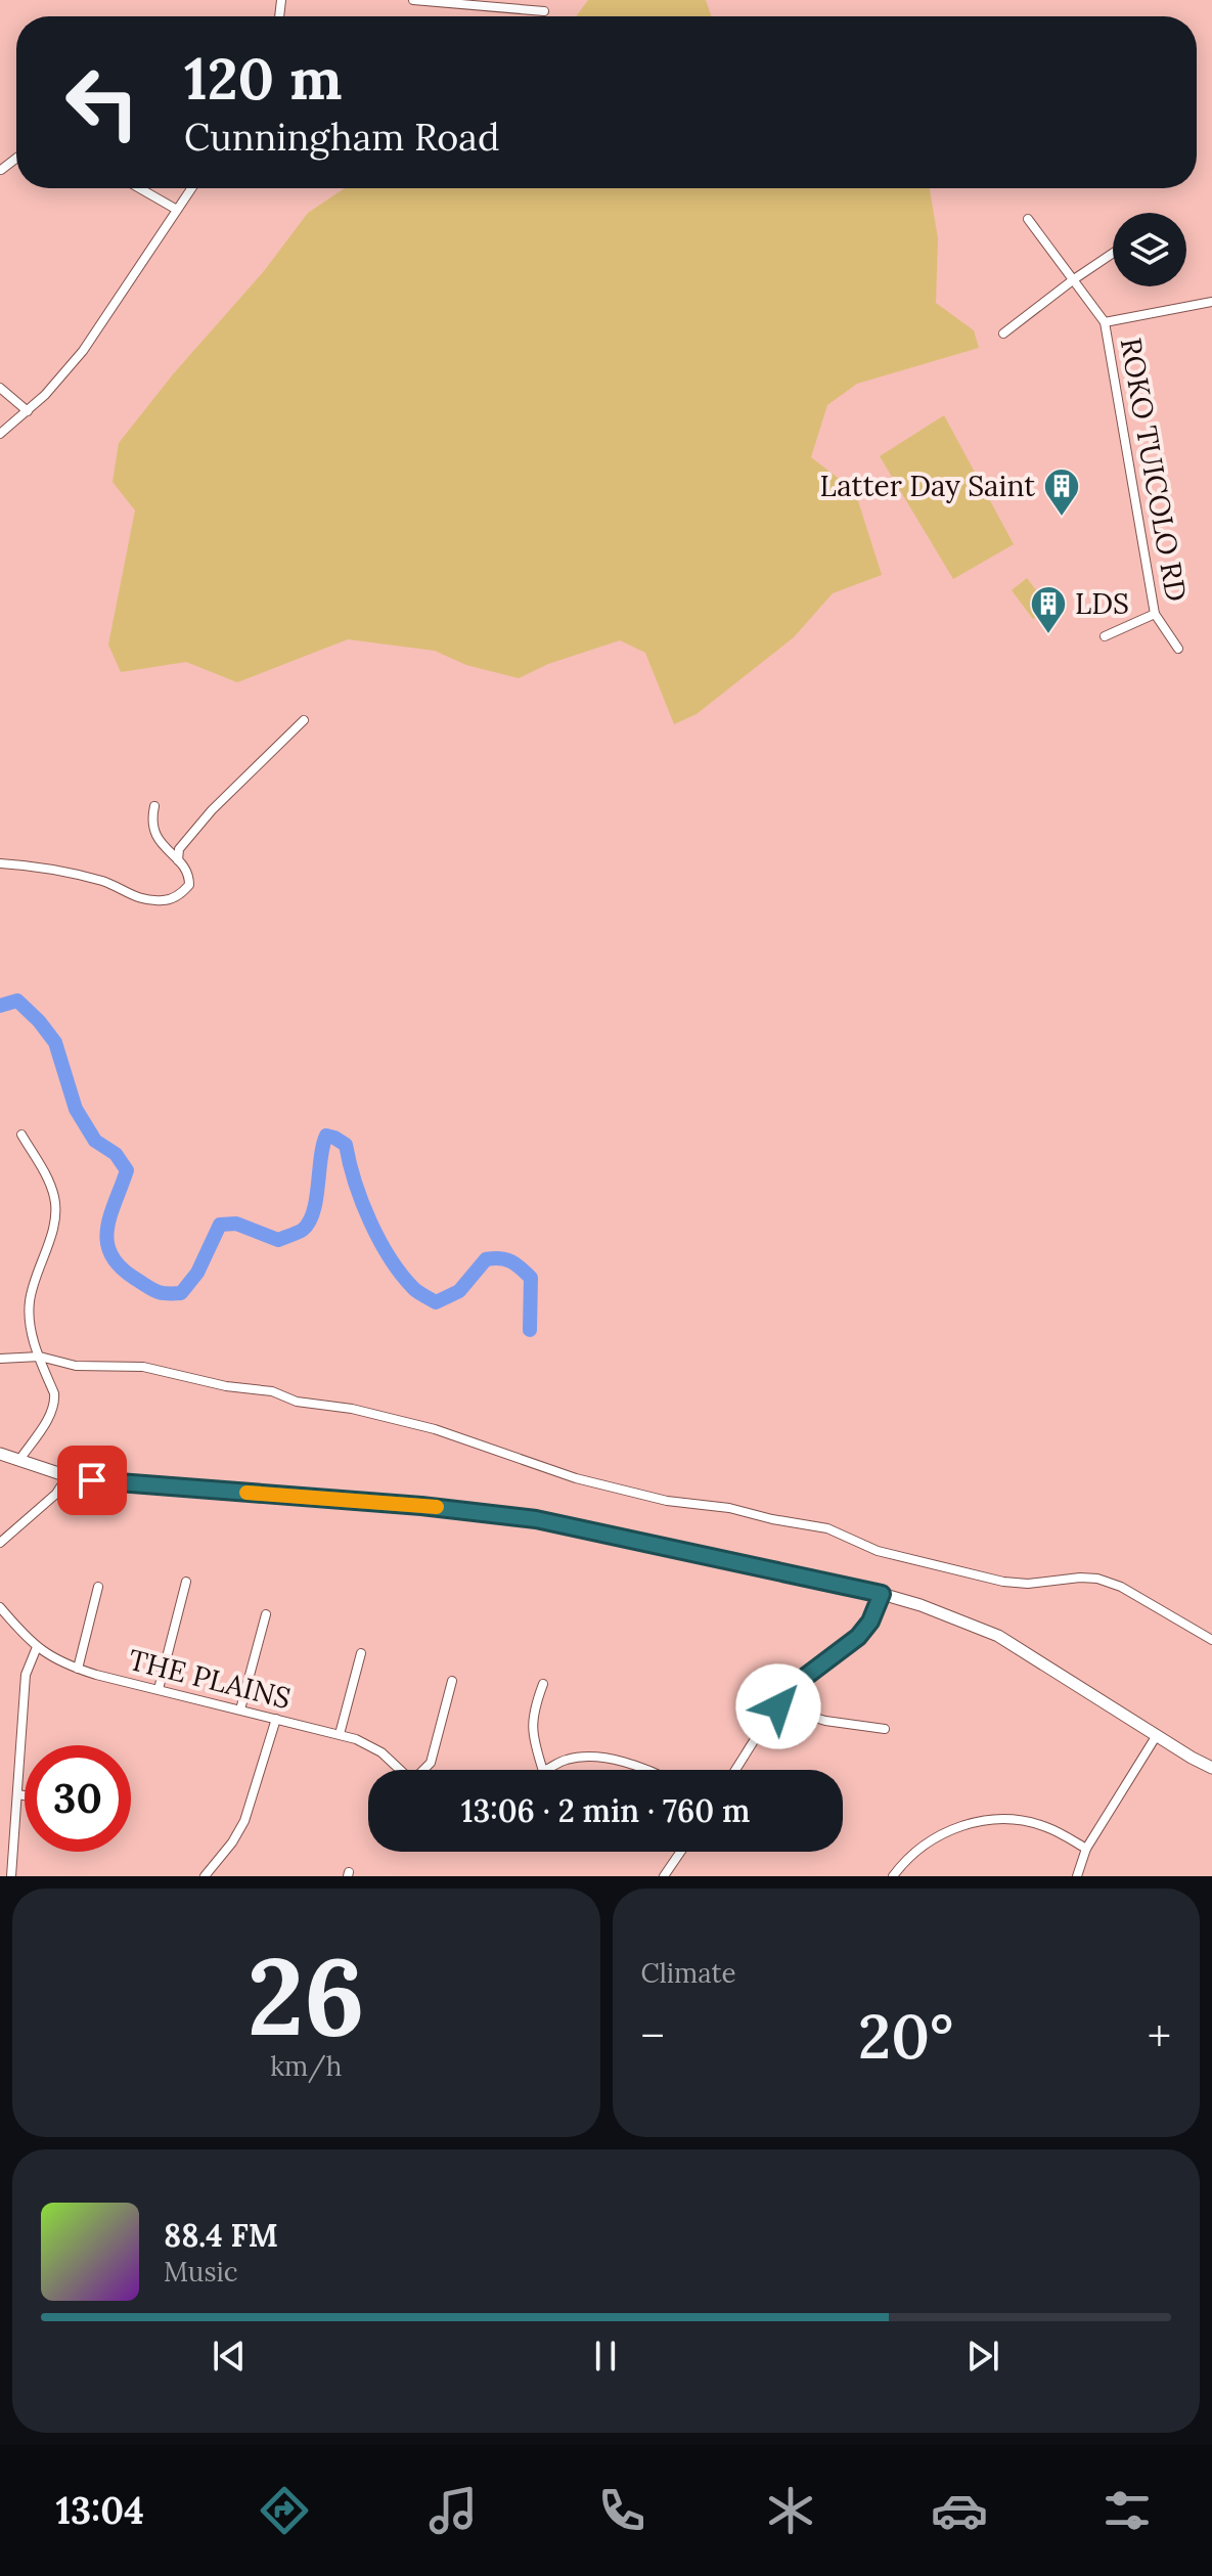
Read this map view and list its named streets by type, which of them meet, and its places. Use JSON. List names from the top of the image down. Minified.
{"streets":{"street":["ROKO TUICOLO RD","THE PLAINS"]},"places":{"building":["Latter Day Saint","LDS"]},"page":{"turn":["120 m","Cunningham Road"],"limit":"30","trip":"13:06 · 2 min · 760 m","tile":[["26","km/h"],"Climate"],"heat":["−","20°","+"],"song":["88.4 FM","Music"],"tabs":"13:04"}}
